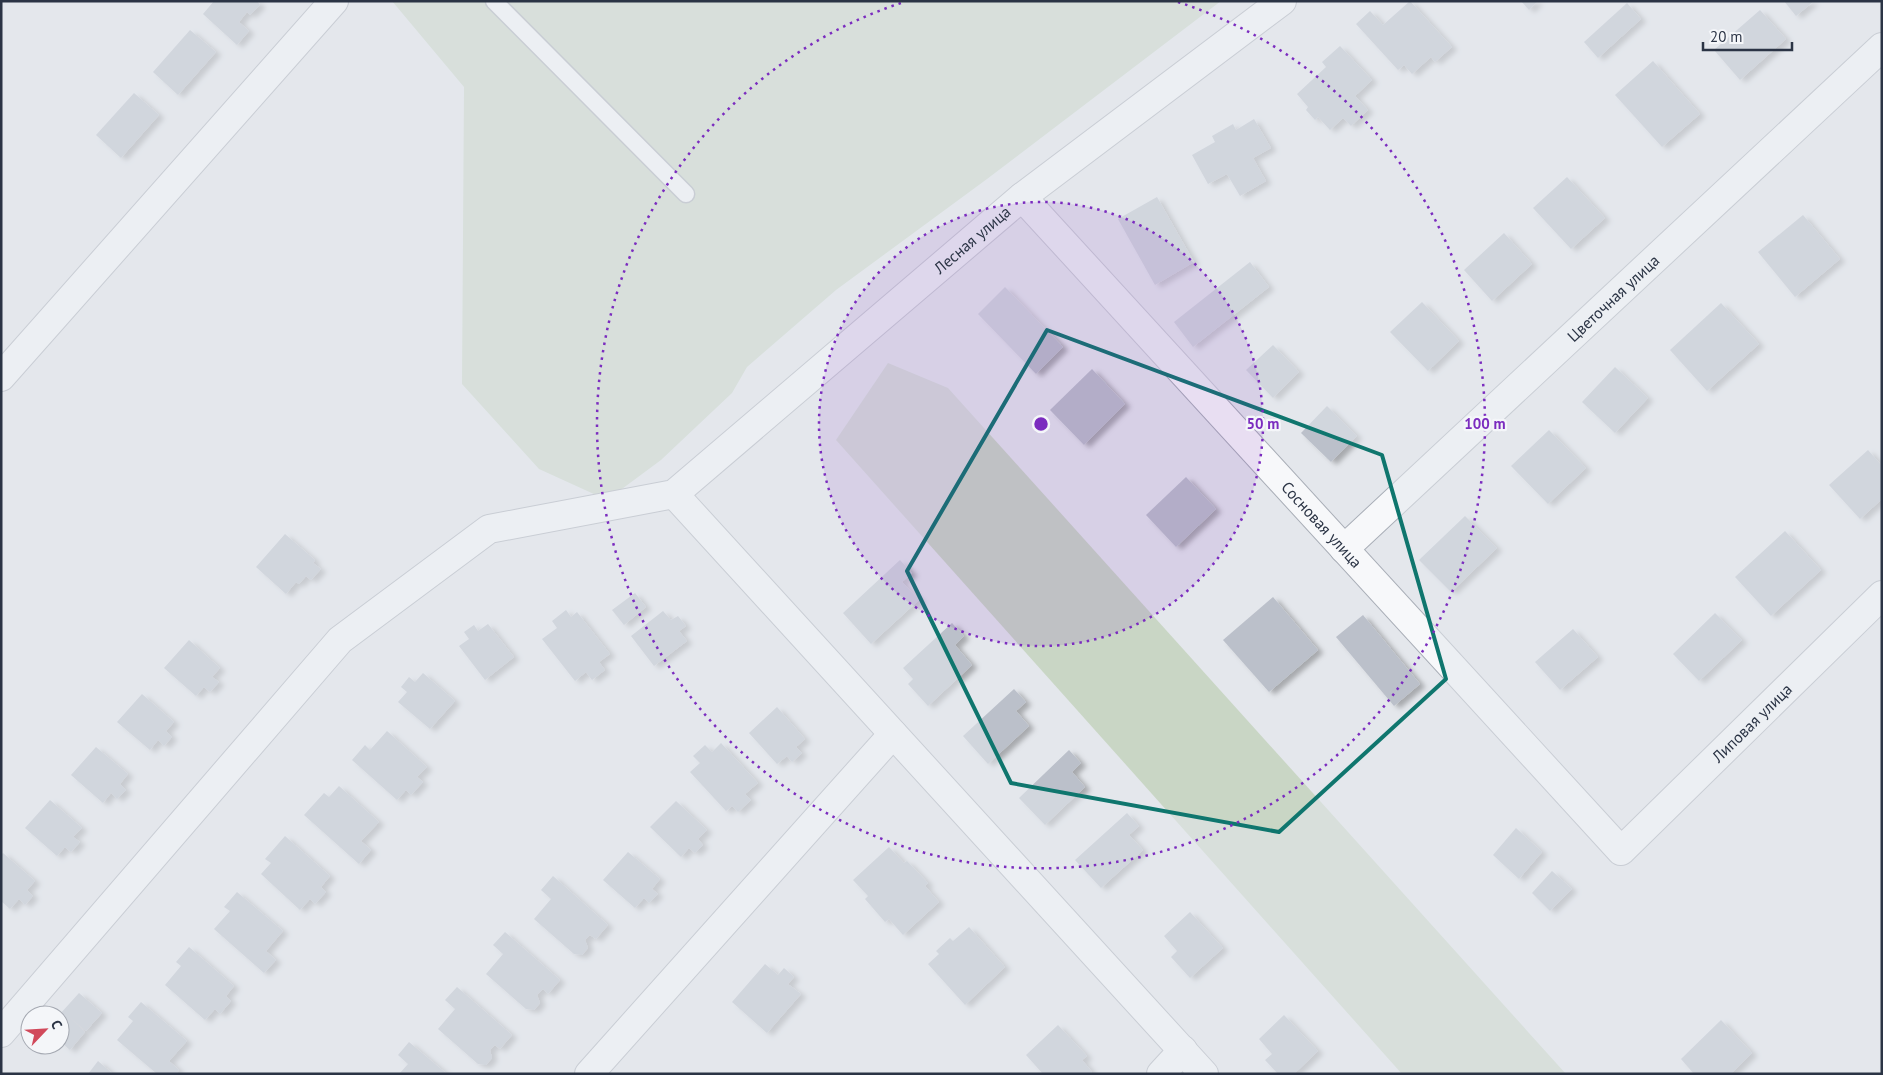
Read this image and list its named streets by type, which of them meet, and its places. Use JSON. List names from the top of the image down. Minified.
{"streets":{"street":["Лесная улица","Цветочная улица","Сосновая улица","Липовая улица"]},"crossings":[["Лесная улица","Сосновая улица"],["Цветочная улица","Сосновая улица"],["Сосновая улица","Липовая улица"]],"scale_bar":"20 m","north":"top right","rings":["50 m","100 m"]}
